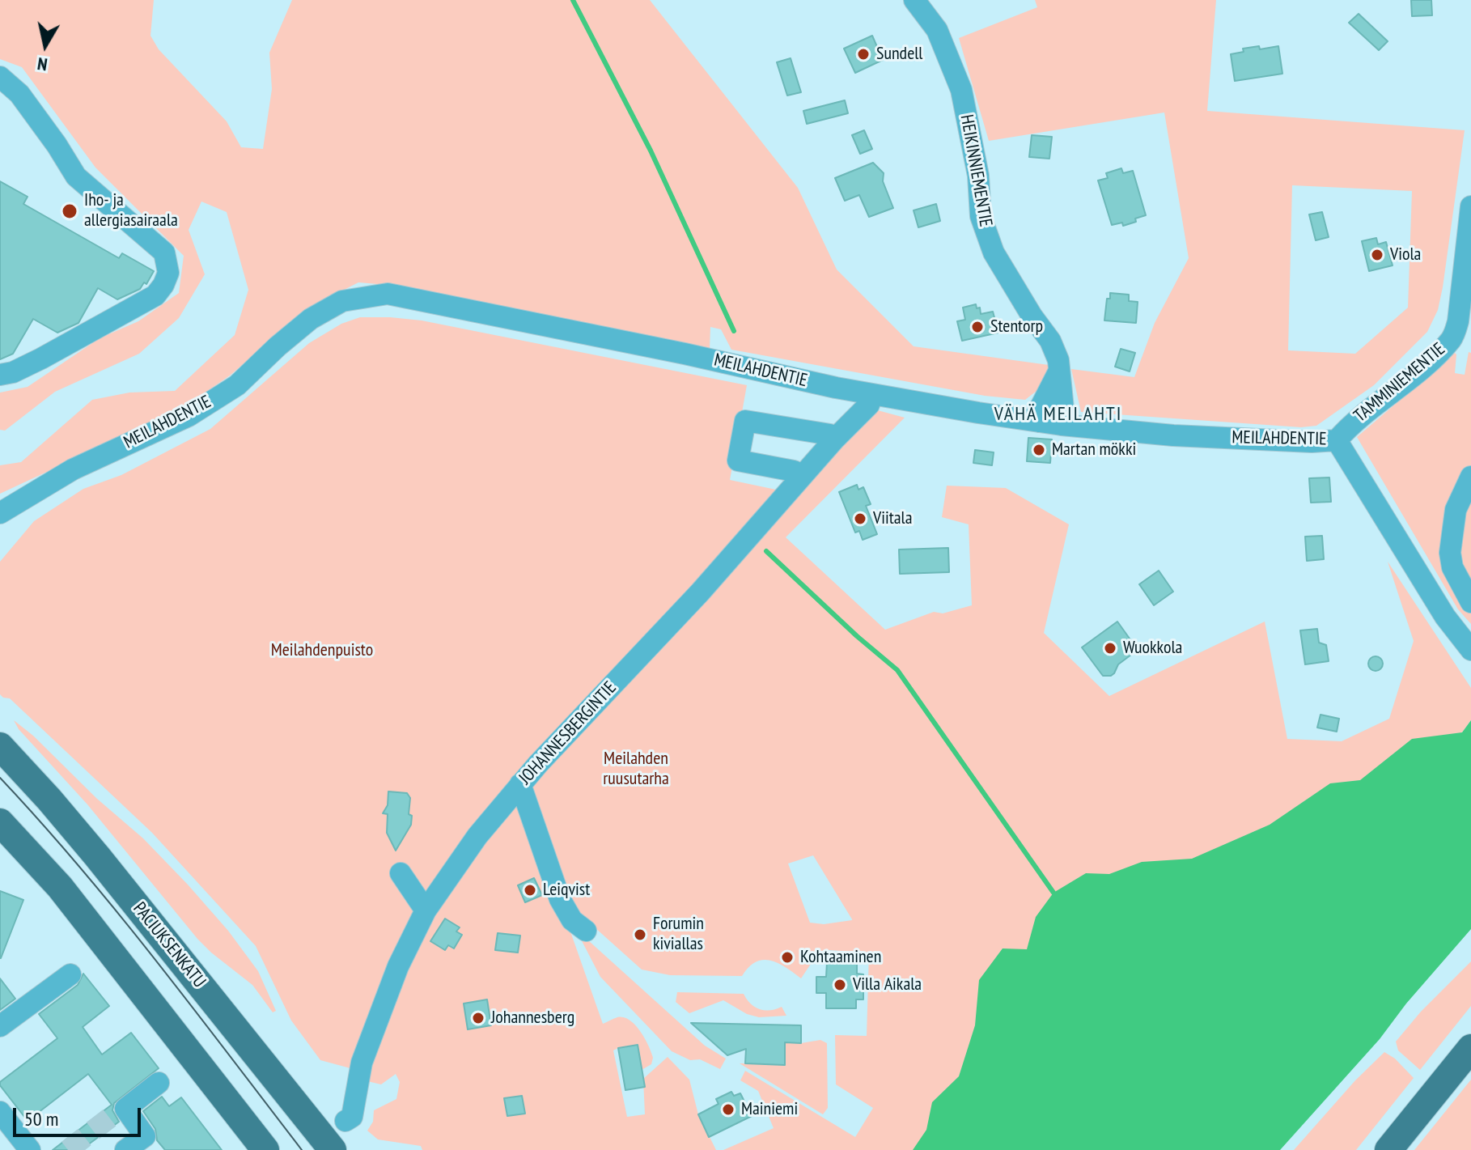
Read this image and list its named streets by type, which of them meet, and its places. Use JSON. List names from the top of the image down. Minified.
{"streets":{"main road":["PACIUKSENKATU"],"street":["HEIKINNIEMENTIE","MEILAHDENTIE","TAMMINIEMENTIE","JOHANNESBERGINTIE"]},"crossings":[["HEIKINNIEMENTIE","MEILAHDENTIE"],["MEILAHDENTIE","TAMMINIEMENTIE"],["MEILAHDENTIE","JOHANNESBERGINTIE"]],"districts":["VÄHÄ MEILAHTI"],"parks":["Meilahdenpuisto","Meilahden ruusutarha"],"places":["Sundell","Iho- ja allergiasairaala","Viola","Stentorp","Martan mökki","Viitala","Wuokkola","Leiqvist","Forumin kiviallas","Kohtaaminen","Villa Aikala","Johannesberg","Mainiemi"],"scale_bar":"50 m","north":"bottom"}
